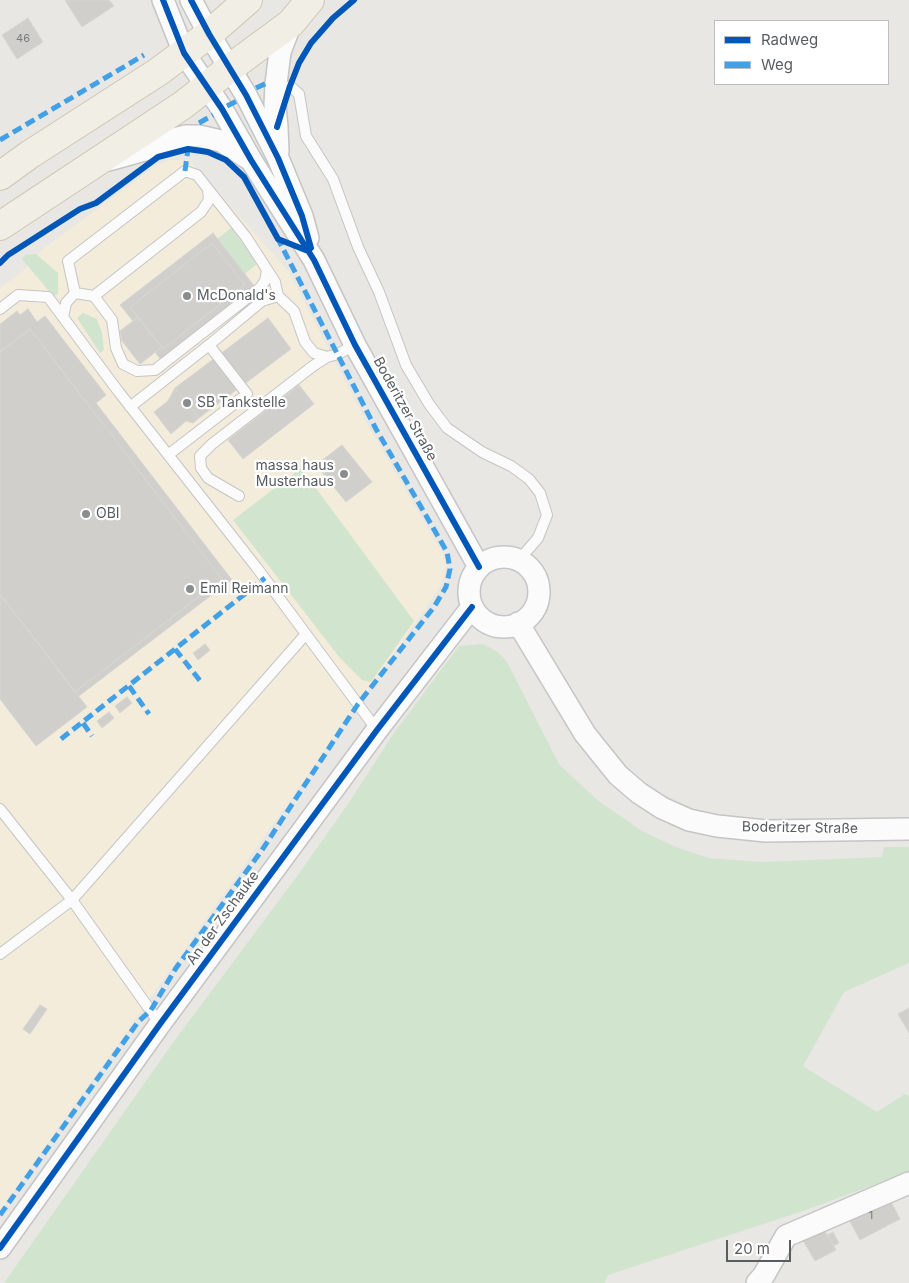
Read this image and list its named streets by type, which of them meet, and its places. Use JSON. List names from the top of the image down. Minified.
{"streets":{"street":["Boderitzer Straße","An der Zschauke"]},"crossings":[["Boderitzer Straße","An der Zschauke"]],"places":["McDonald's","SB Tankstelle","massa haus Musterhaus","OBI","Emil Reimann"],"house_numbers":["46","1"],"legend":["Radweg","Weg"],"scale_bar":"20 m"}
